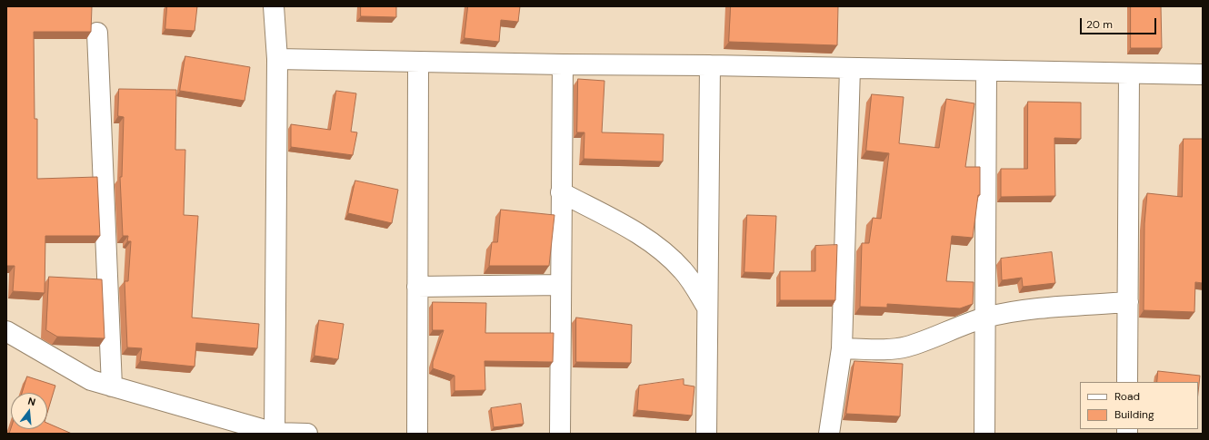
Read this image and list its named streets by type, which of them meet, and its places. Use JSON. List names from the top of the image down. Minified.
{"legend":["Road","Building"],"scale_bar":"20 m","north":"top"}
